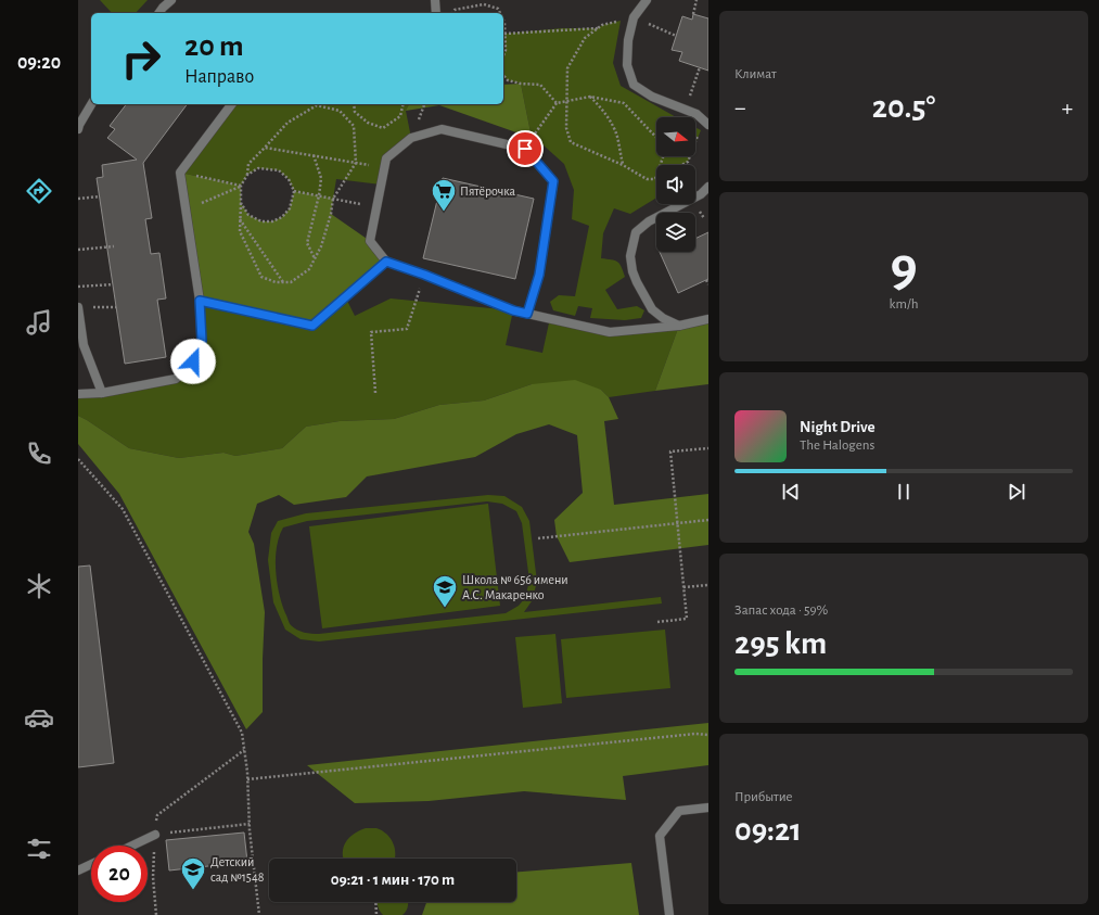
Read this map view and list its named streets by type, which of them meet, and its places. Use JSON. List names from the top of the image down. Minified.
{"places":{"supermarket":["Пятёрочка"],"school or university":["Школа № 656 имени А.С. Макаренко","Детский сад №1548"]},"north":"right","page":{"tabs":"09:20","tile":["Климат",["9","km/h"],["Запас хода · 59%","295 km"],["Прибытие","09:21"]],"turn":["20 m","Направо"],"heat":["−","20.5°","+"],"song":["Night Drive","The Halogens"],"limit":"20","trip":"09:21 · 1 мин · 170 m"}}
